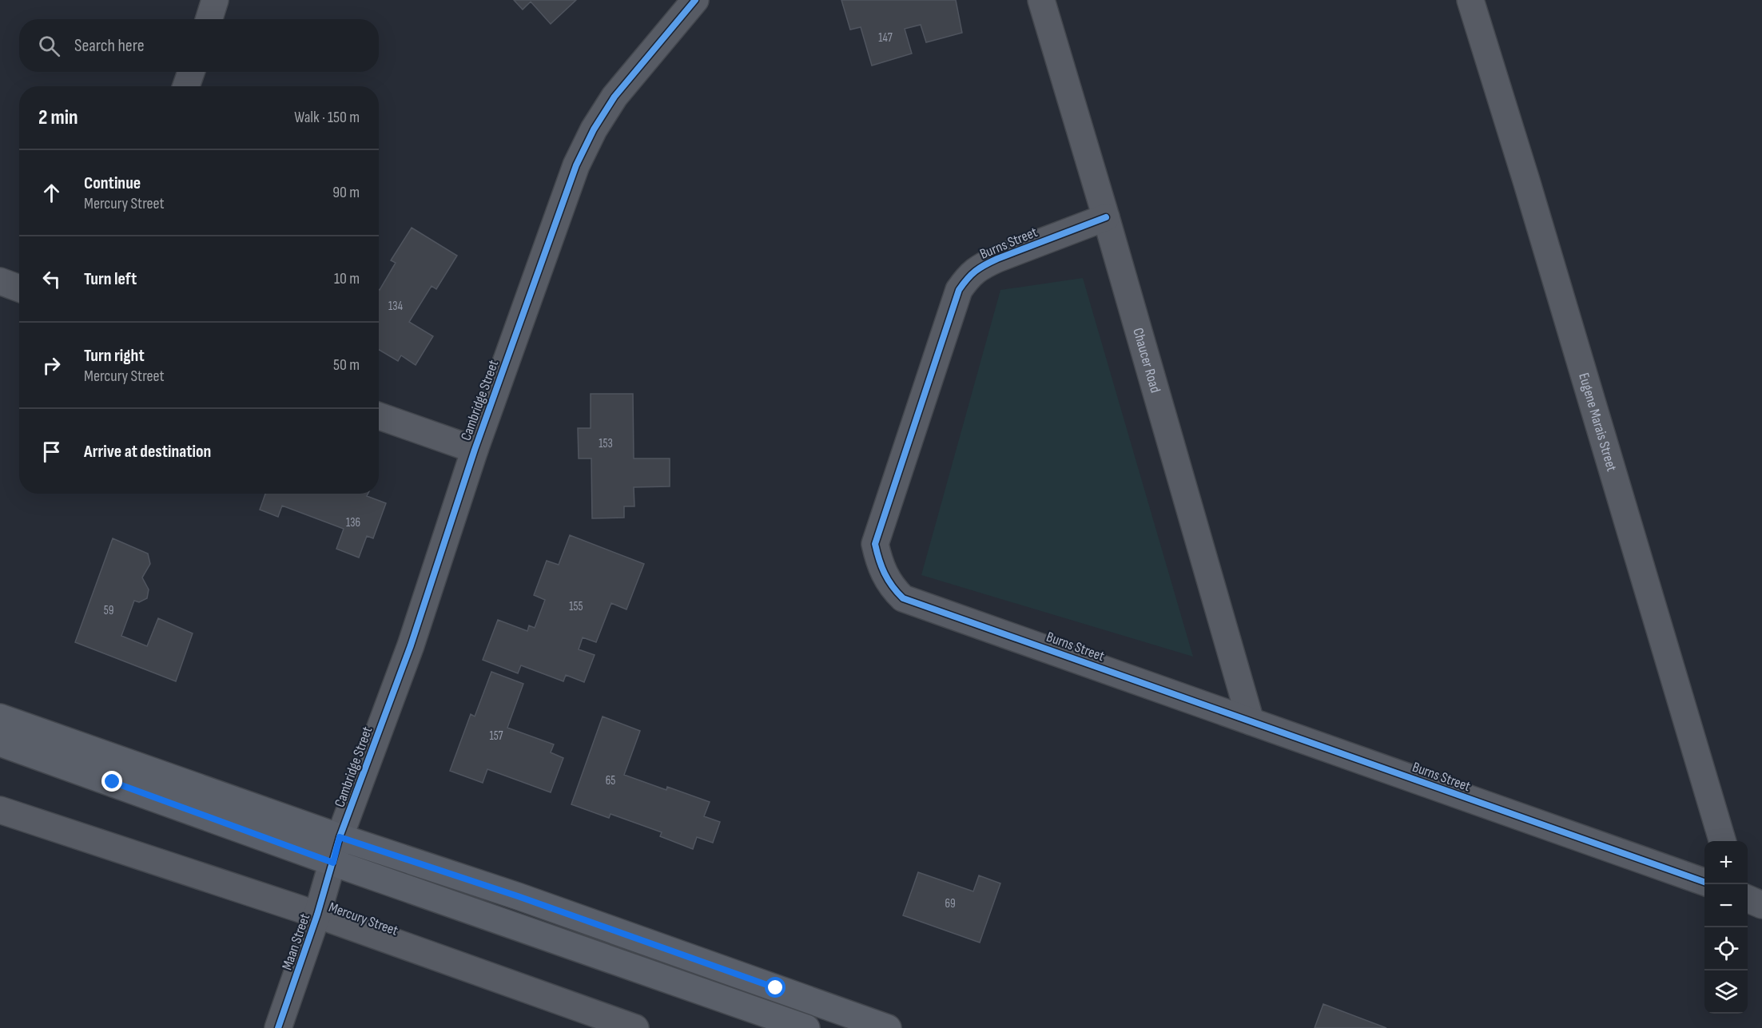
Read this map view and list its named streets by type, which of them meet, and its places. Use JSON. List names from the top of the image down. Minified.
{"streets":{"street":["Burns Street","Chaucer Road","Cambridge Street","Eugene Marais Street","Mercury Street","Maan Street"]},"crossings":[["Burns Street","Chaucer Road"],["Cambridge Street","Maan Street"],["Mercury Street","Maan Street"]],"house_numbers":["147","134","153","136","155","59","157","65","69"],"page":{"search":"Search here","heading":["2 min","Walk · 150 m"],"list":[["Continue","Mercury Street","90 m"],["Turn left","10 m"],["Turn right","Mercury Street","50 m"],"Arrive at destination"],"map_buttons":["+","−"]}}
